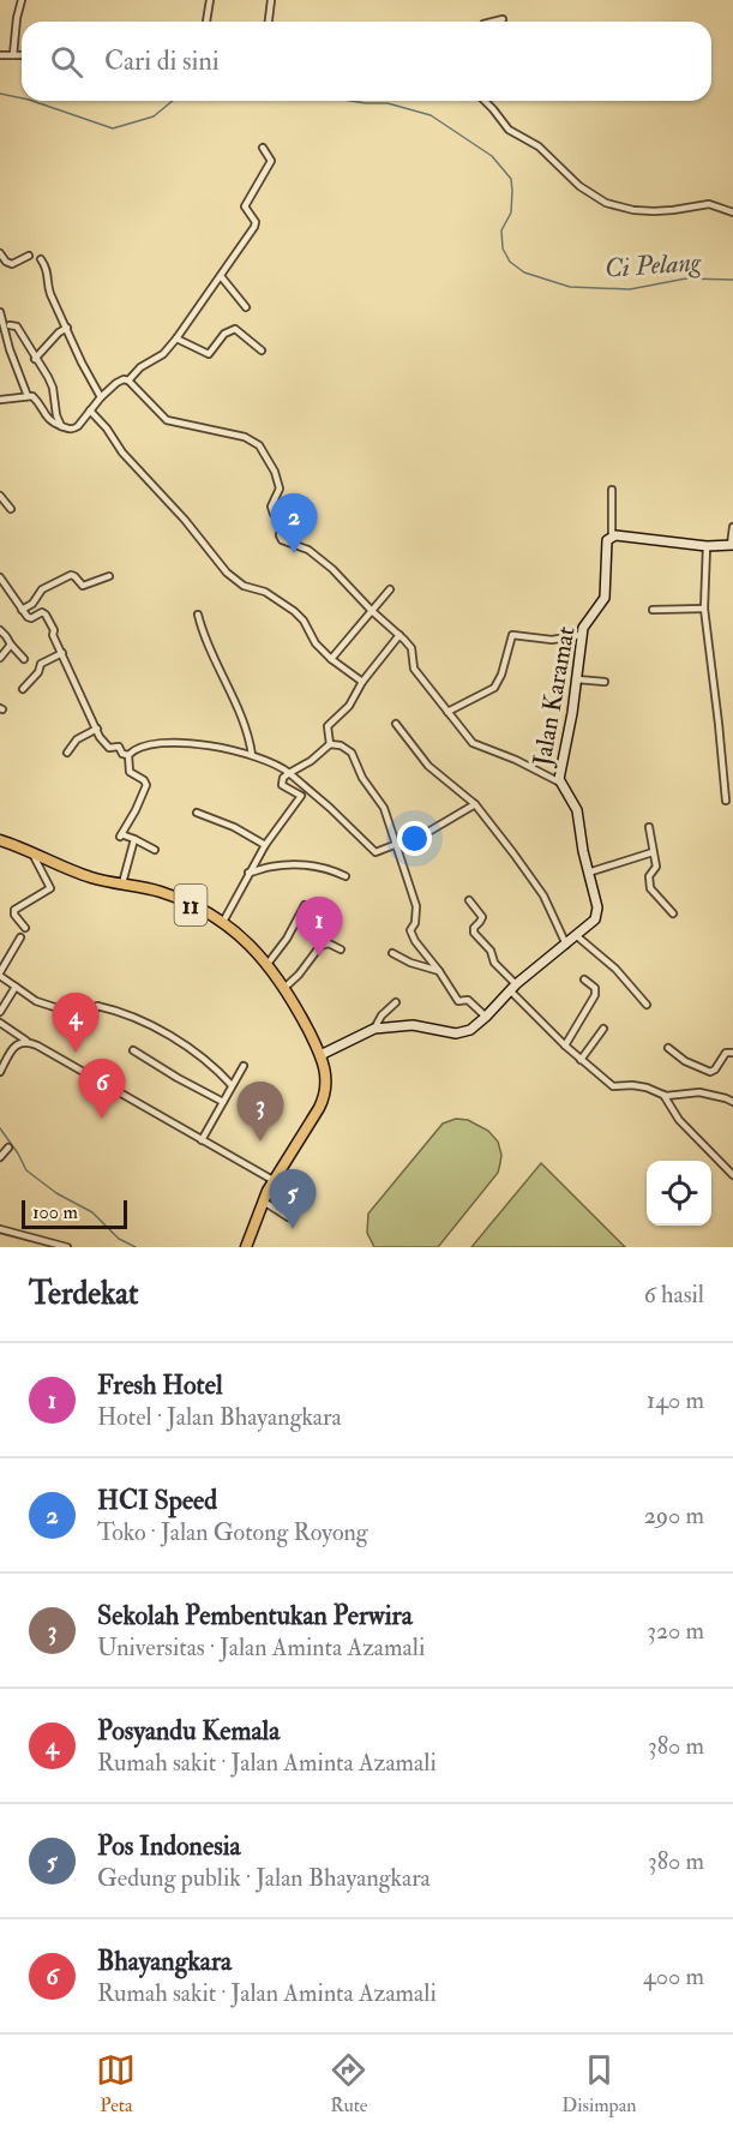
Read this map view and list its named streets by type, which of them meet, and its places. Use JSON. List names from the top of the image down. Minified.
{"streets":{"highway":["11"],"street":["Jalan Karamat"]},"crossings":[["Jalan Karamat","11"]],"water":["Ci Pelang"],"scale_bar":"100 m","page":{"search":"Cari di sini","pins":["2","1","4","6","3","5"],"scale":"100 m","heading":["Terdekat","6 hasil"],"list":[{"mark":"1","name":"Fresh Hotel","note":"Hotel · Jalan Bhayangkara","value":"140 m"},{"mark":"2","name":"HCI Speed","note":"Toko · Jalan Gotong Royong","value":"290 m"},{"mark":"3","name":"Sekolah Pembentukan Perwira","note":"Universitas · Jalan Aminta Azamali","value":"320 m"},{"mark":"4","name":"Posyandu Kemala","note":"Rumah sakit · Jalan Aminta Azamali","value":"380 m"},{"mark":"5","name":"Pos Indonesia","note":"Gedung publik · Jalan Bhayangkara","value":"380 m"},{"mark":"6","name":"Bhayangkara","note":"Rumah sakit · Jalan Aminta Azamali","value":"400 m"}],"nav":["Peta","Rute","Disimpan"]}}
